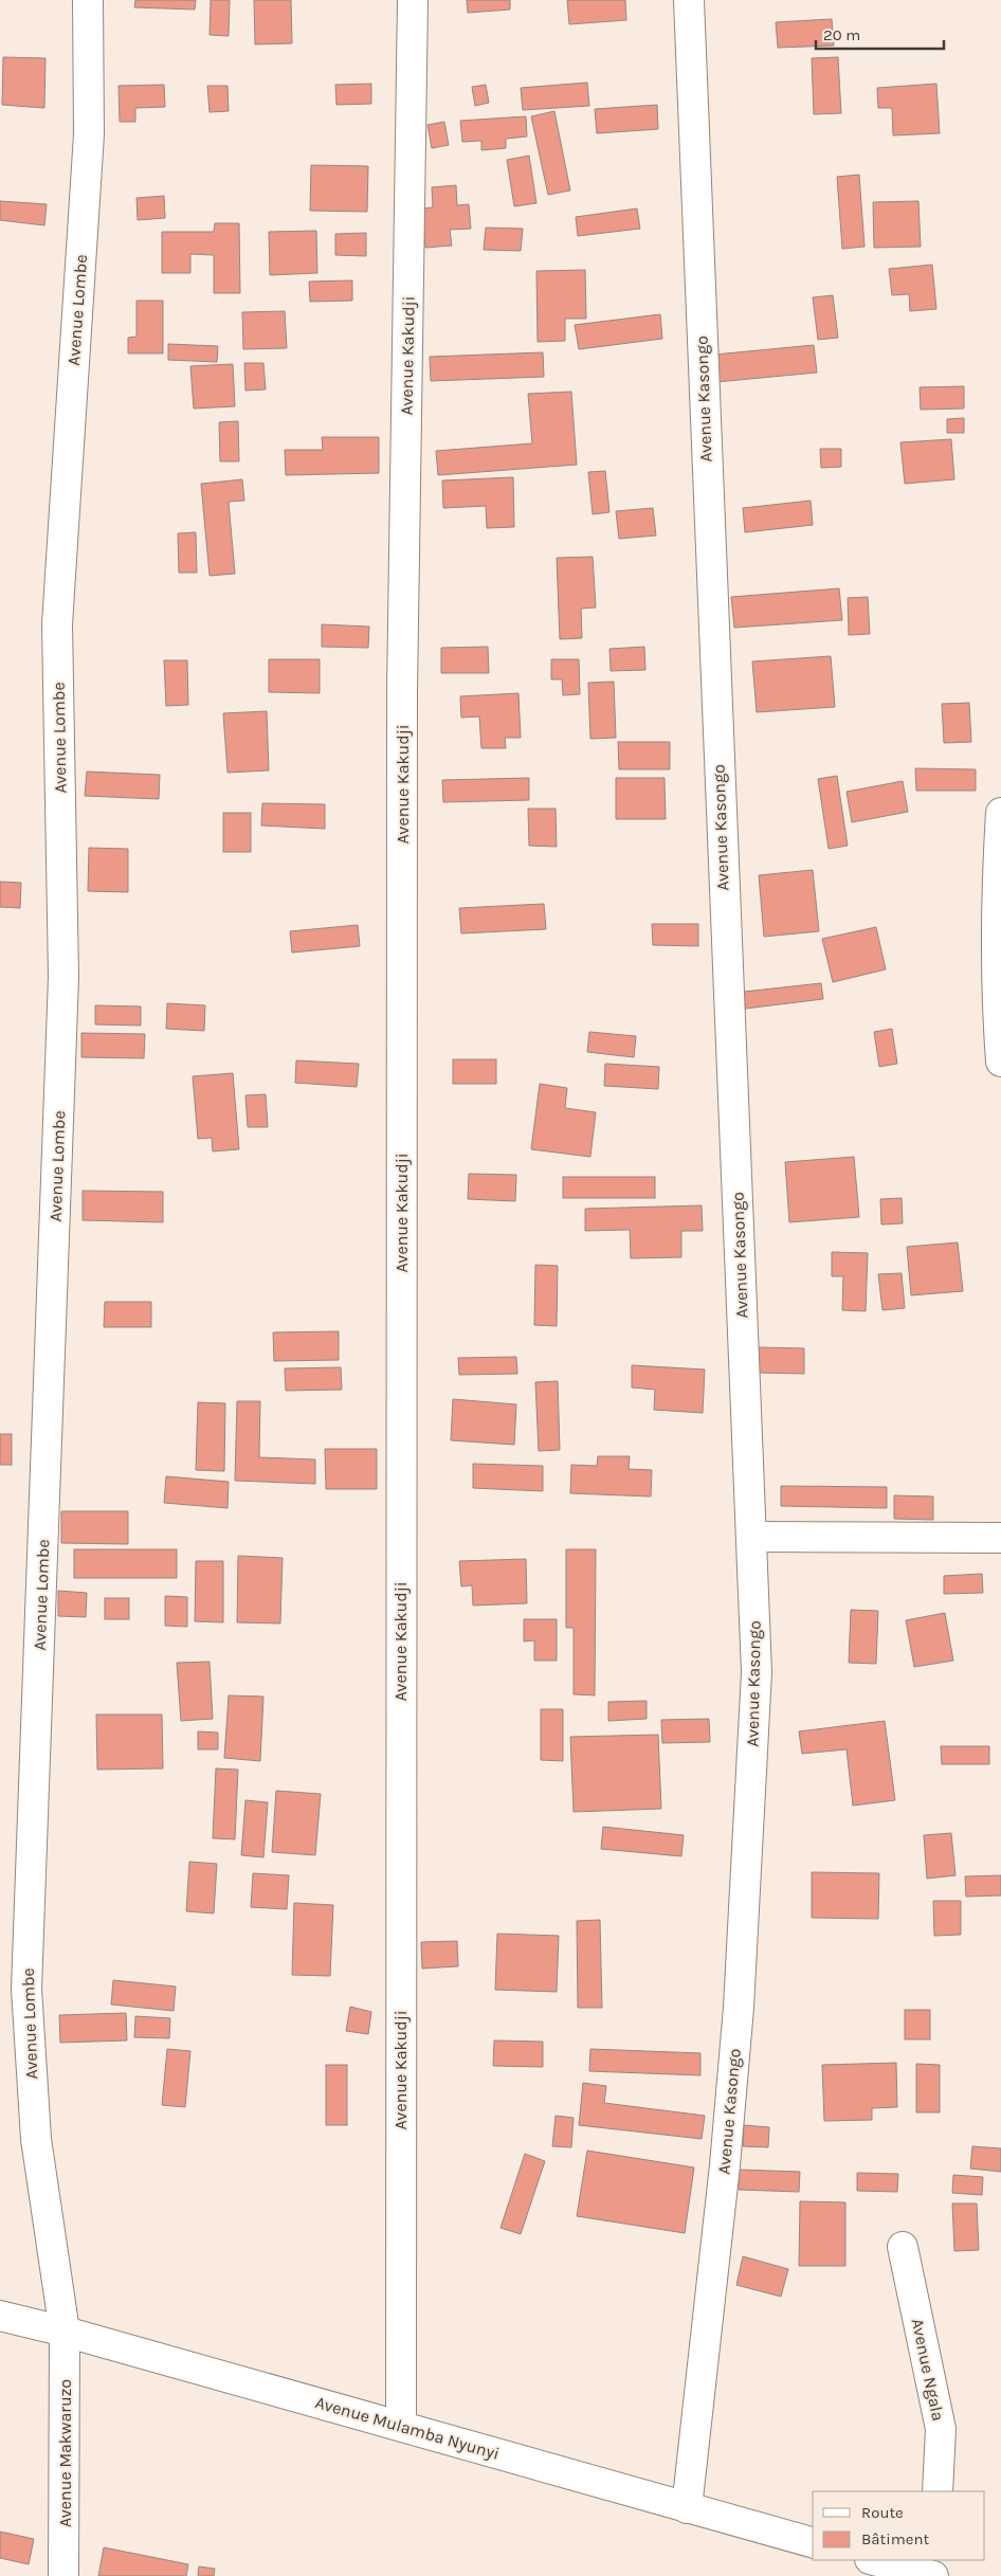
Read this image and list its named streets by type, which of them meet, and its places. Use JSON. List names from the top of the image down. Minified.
{"streets":{"street":["Avenue Lombe","Avenue Kakudji","Avenue Kasongo","Avenue Ngala","Avenue Mulamba Nyunyi","Avenue Makwaruzo"]},"crossings":[["Avenue Lombe","Avenue Mulamba Nyunyi"],["Avenue Lombe","Avenue Makwaruzo"],["Avenue Kakudji","Avenue Mulamba Nyunyi"],["Avenue Kasongo","Avenue Mulamba Nyunyi"],["Avenue Mulamba Nyunyi","Avenue Makwaruzo"]],"legend":["Route","Bâtiment"],"scale_bar":"20 m"}
